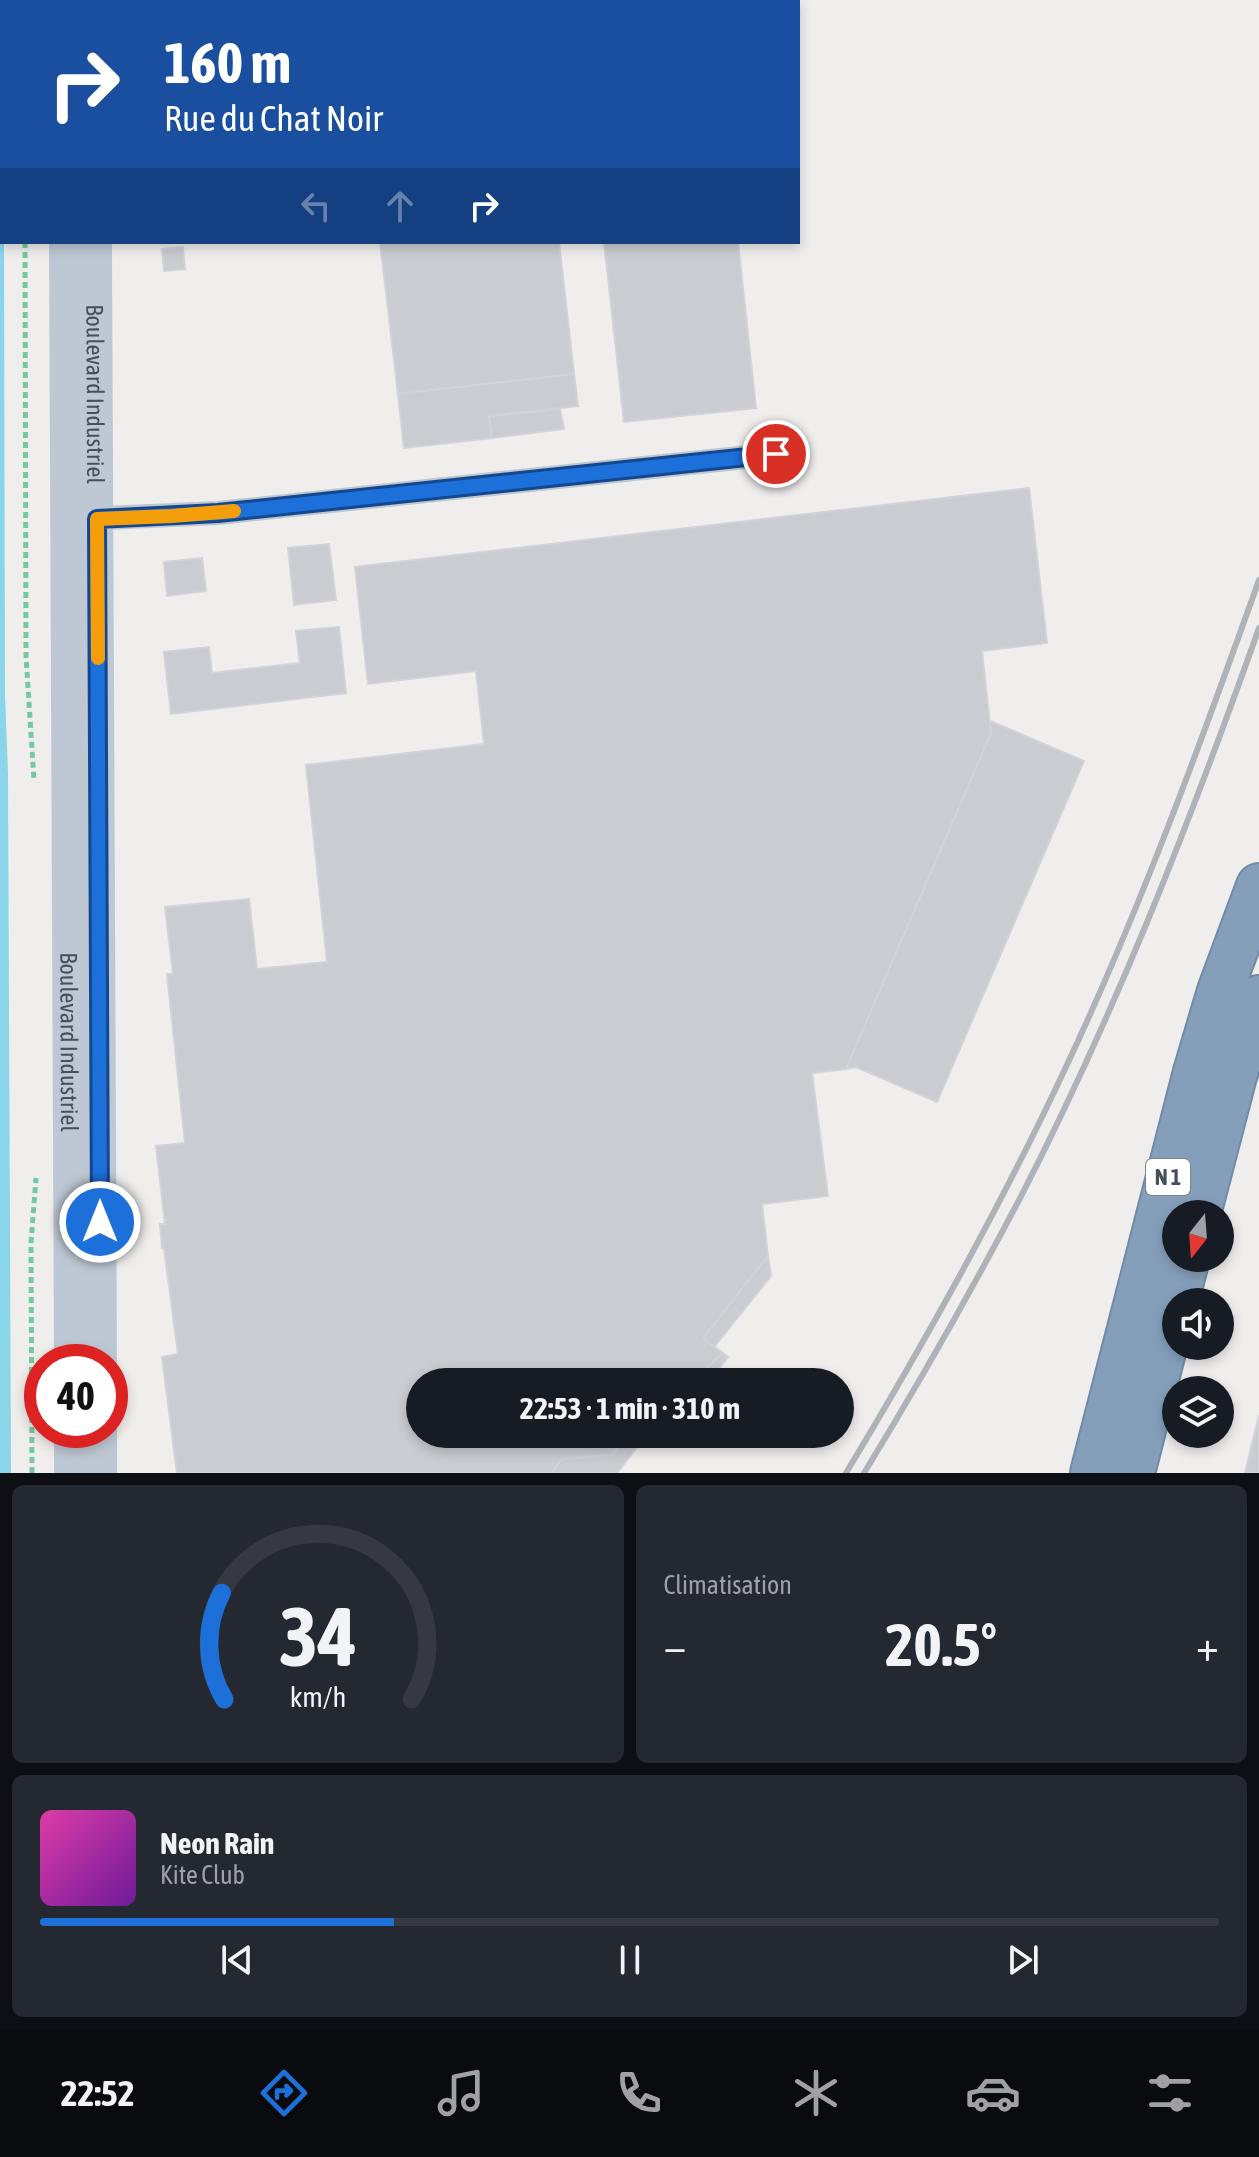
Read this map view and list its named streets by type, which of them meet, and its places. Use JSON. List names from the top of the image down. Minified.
{"streets":{"highway":["N 1"],"street":["Boulevard Industriel"]},"north":"bottom","page":{"turn":["160 m","Rue du Chat Noir"],"limit":"40","trip":"22:53 · 1 min · 310 m","tile":"Climatisation","heat":["−","20.5°","+"],"song":["Neon Rain","Kite Club"],"tabs":"22:52","gauge":["34","km/h"]}}
